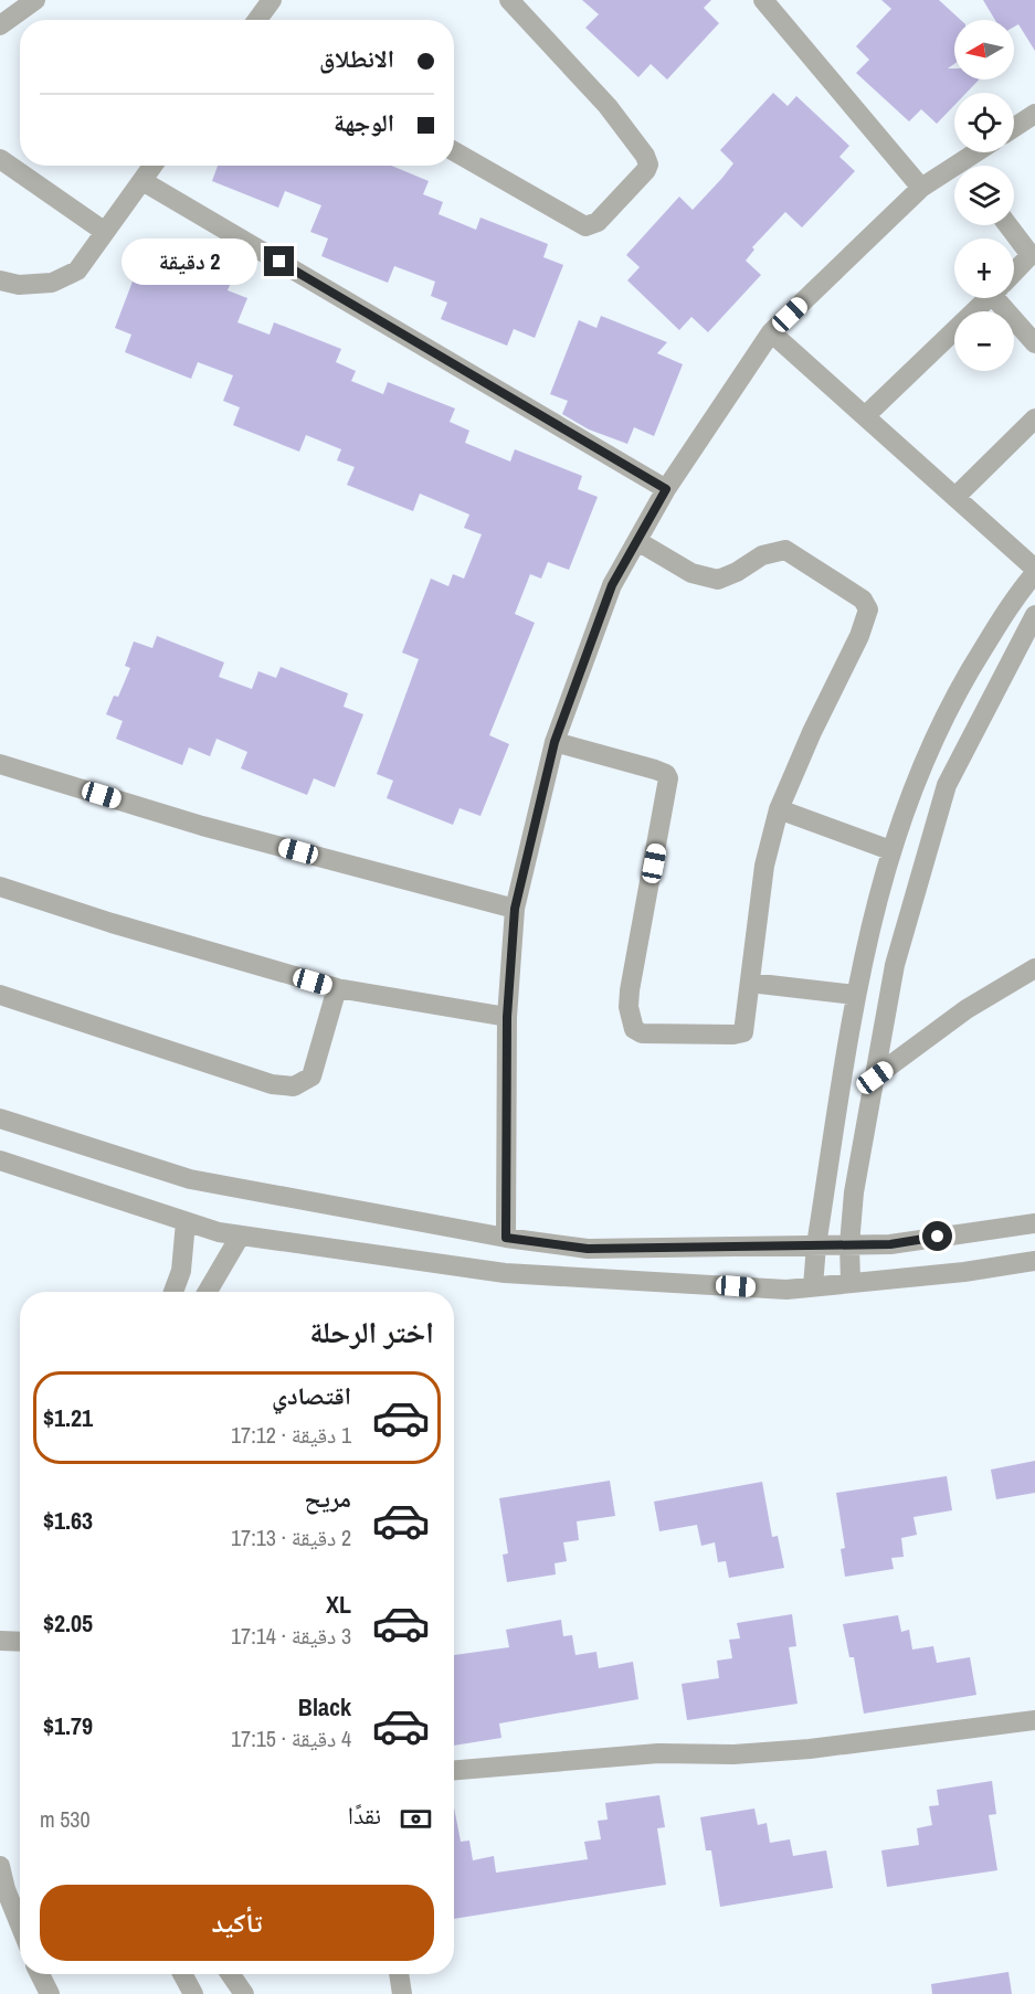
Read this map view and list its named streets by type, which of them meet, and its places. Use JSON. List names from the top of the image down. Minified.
{"north":"left","page":{"map_buttons":["+","−"],"banner":["الانطلاق","الوجهة"],"bubble":"2 دقيقة","heading":"اختر الرحلة","list":[{"name":"اقتصادي","note":"1 دقيقة · 17:12","value":"$1.21"},{"name":"مريح","note":"2 دقيقة · 17:13","value":"$1.63"},{"name":"XL","note":"3 دقيقة · 17:14","value":"$2.05"},{"name":"Black","note":"4 دقيقة · 17:15","value":"$1.79"}],"pay":["نقدًا","530 m"],"buttons":"تأكيد"}}
